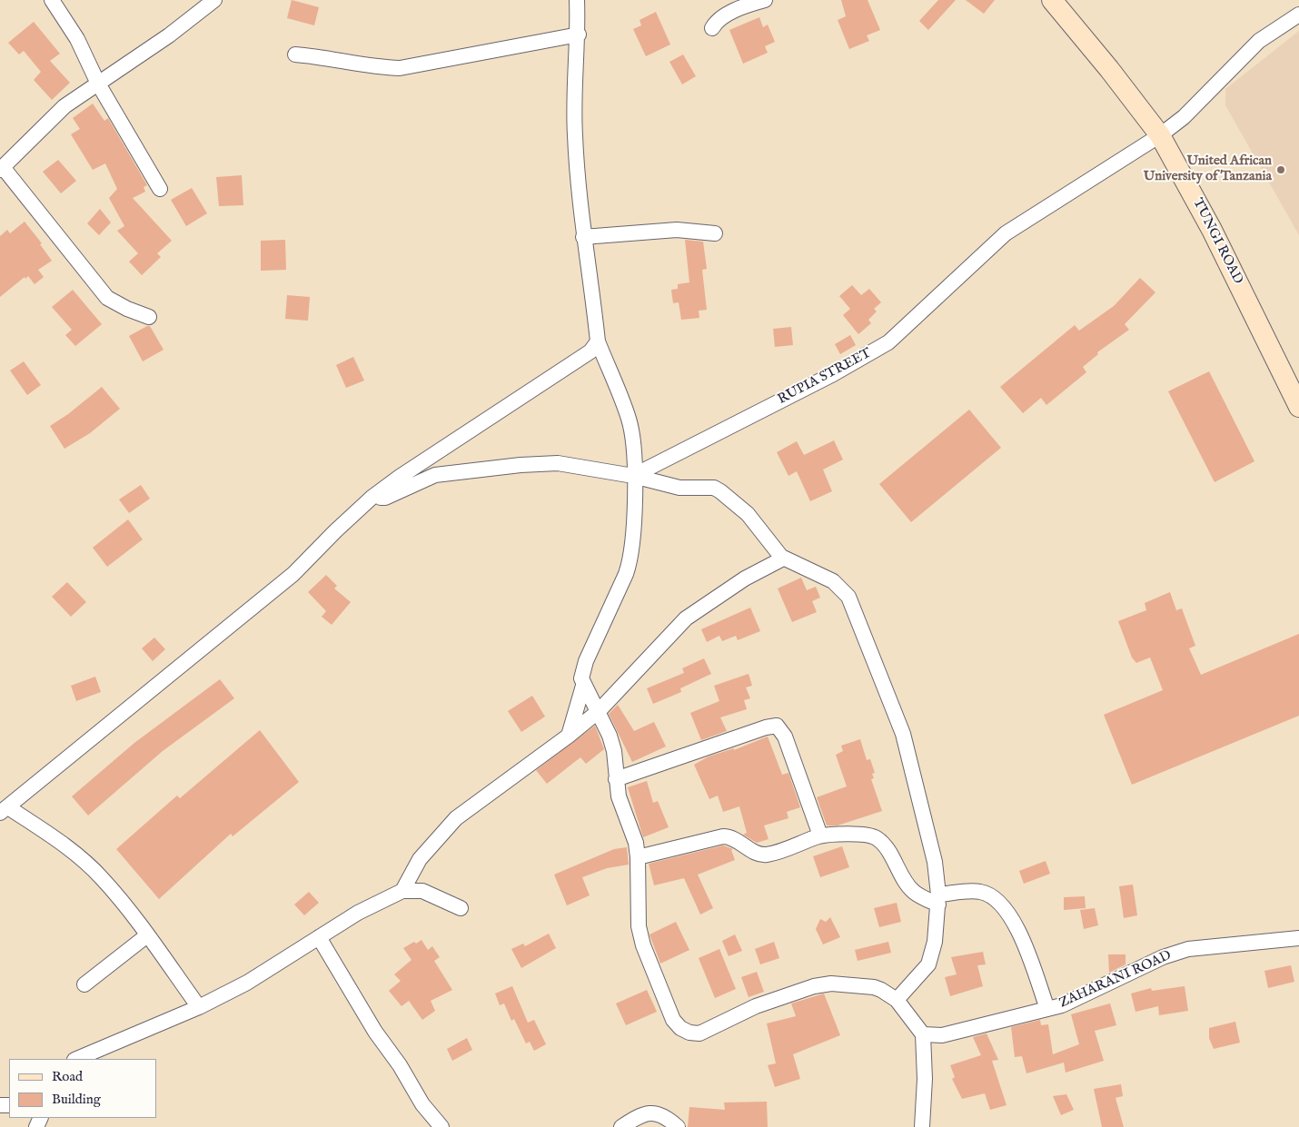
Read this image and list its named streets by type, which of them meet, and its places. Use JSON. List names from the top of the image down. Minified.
{"streets":{"main road":["TUNGI ROAD"],"street":["RUPIA STREET","ZAHARANI ROAD"]},"crossings":[["TUNGI ROAD","RUPIA STREET"]],"places":["United African University of Tanzania"],"legend":["Road","Building"]}
